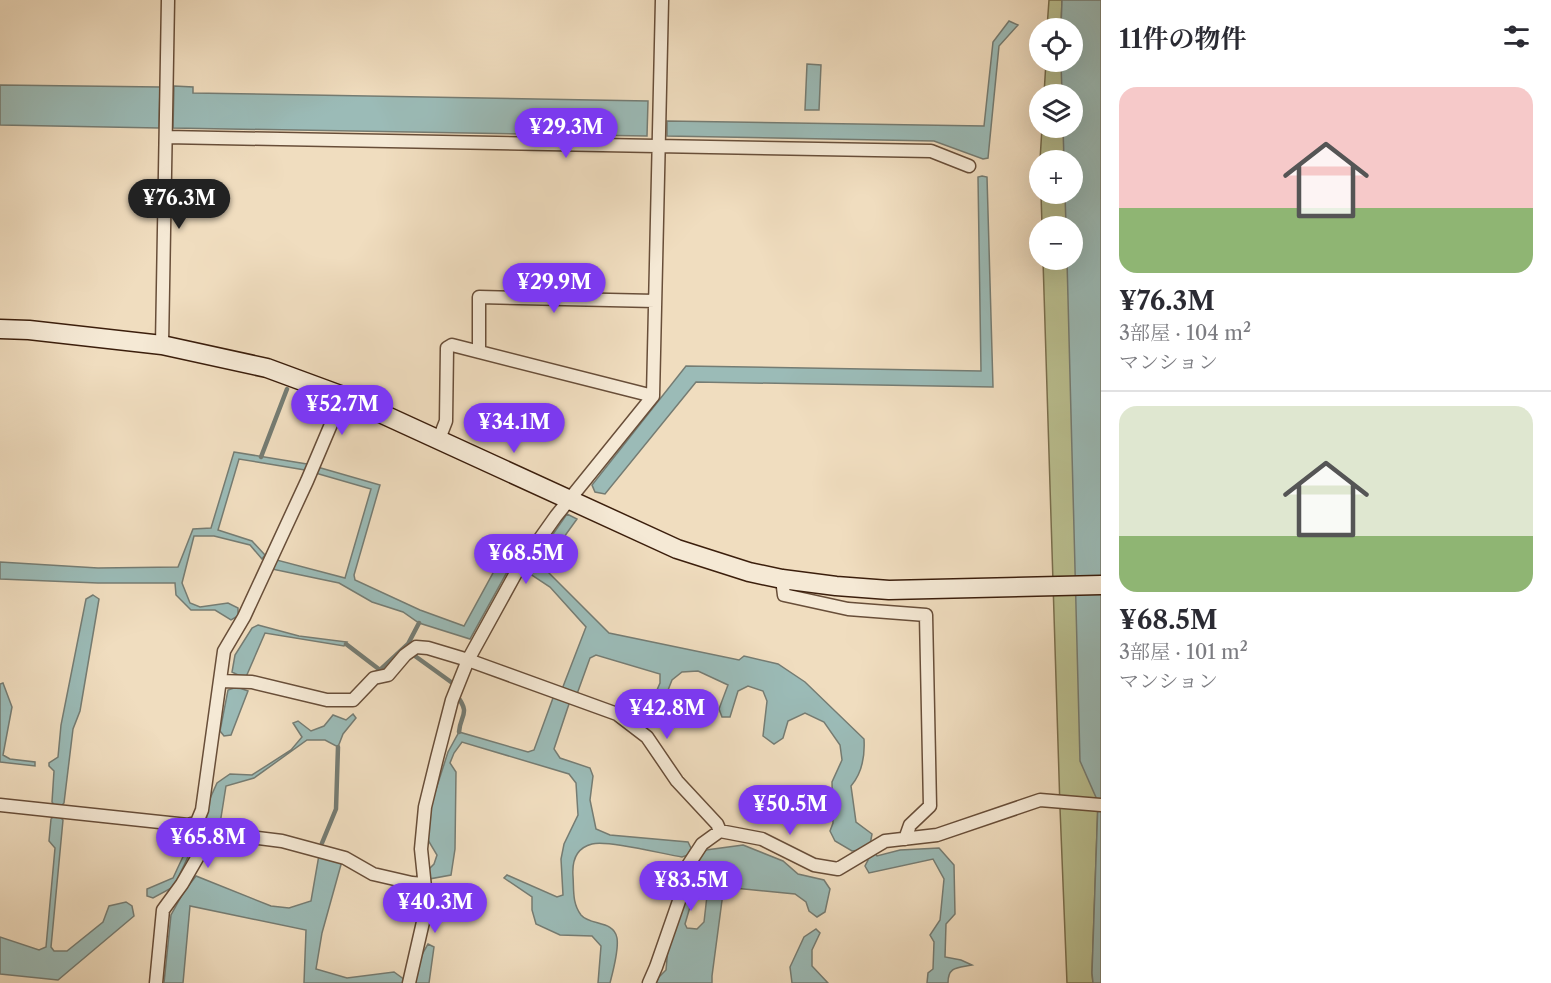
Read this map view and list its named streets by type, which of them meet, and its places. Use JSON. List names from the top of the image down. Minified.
{"page":{"heading":"11件の物件","map_buttons":["+","−"],"list":[{"name":"¥76.3M","note":"3部屋 · 104 m² · マンション"},{"name":"¥68.5M","note":"3部屋 · 101 m² · マンション"}],"price":["¥29.3M","¥76.3M","¥29.9M","¥52.7M","¥34.1M","¥68.5M","¥42.8M","¥50.5M","¥65.8M","¥83.5M","¥40.3M"]}}
